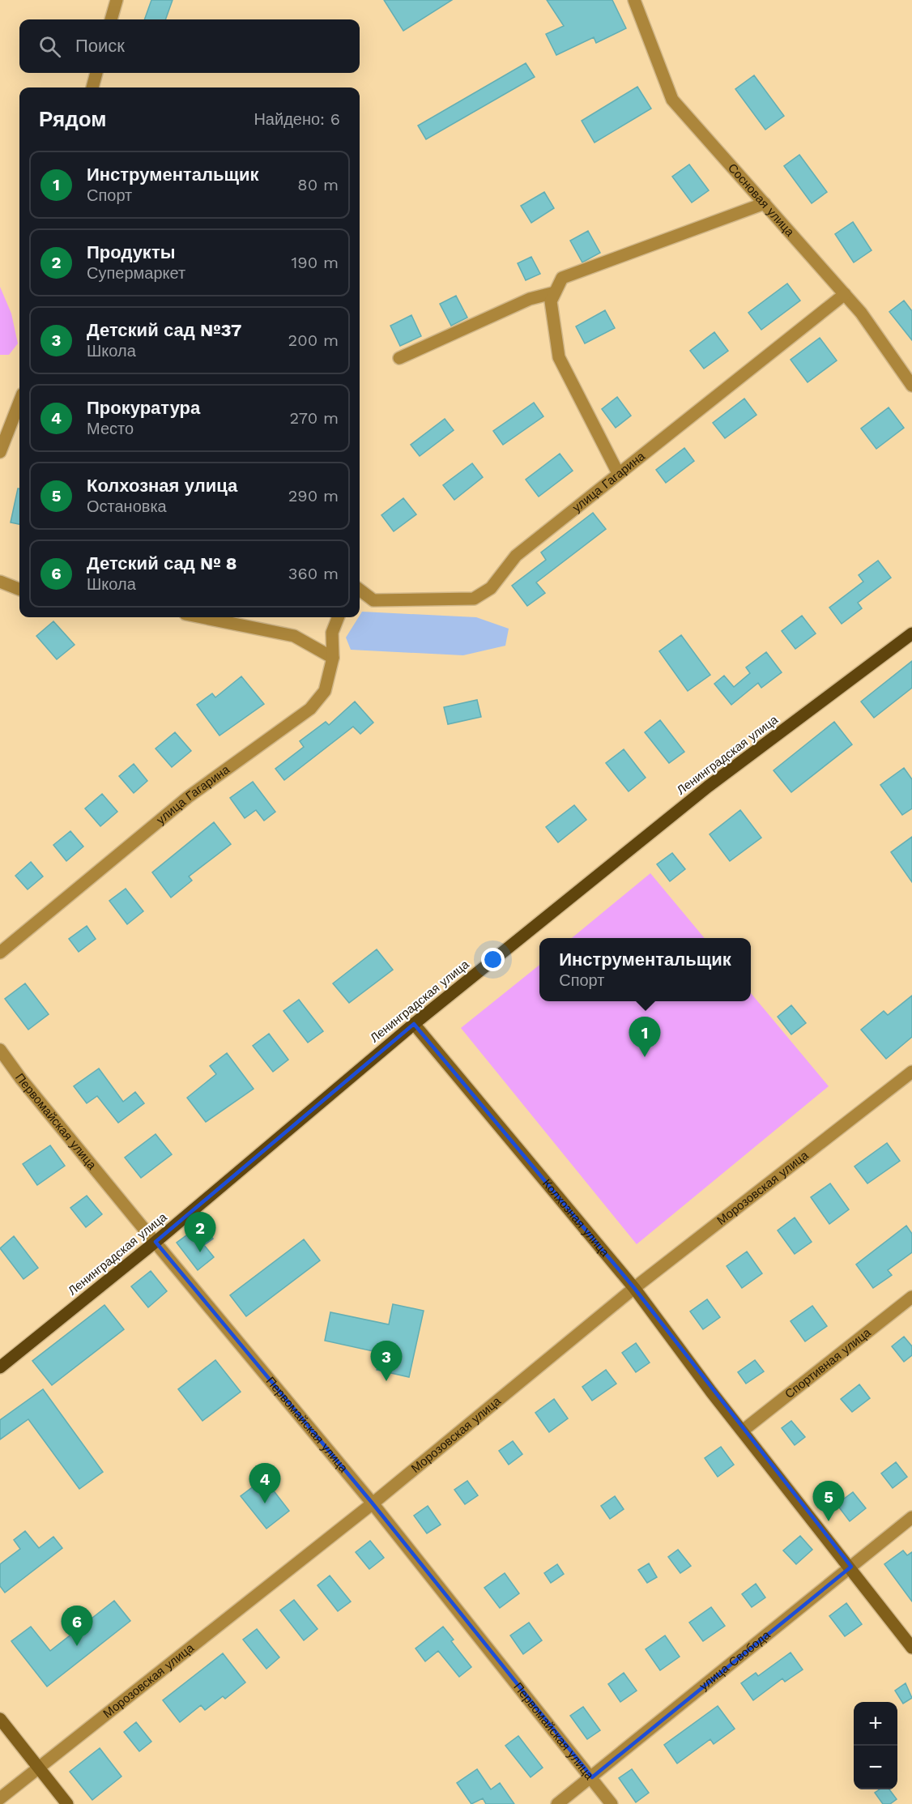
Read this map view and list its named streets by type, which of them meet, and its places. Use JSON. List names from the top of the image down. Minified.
{"streets":{"main road":["Ленинградская улица","Колхозная улица"],"street":["Сосновая улица","улица Гагарина","Первомайская улица","Морозовская улица","Спортивная улица","улица Свобода"]},"crossings":[["Сосновая улица","улица Гагарина"],["Ленинградская улица","Первомайская улица"],["Ленинградская улица","Колхозная улица"],["Первомайская улица","Морозовская улица"],["Первомайская улица","улица Свобода"],["Морозовская улица","Колхозная улица"],["Колхозная улица","Спортивная улица"],["Колхозная улица","улица Свобода"]],"page":{"search":"Поиск","heading":["Рядом","Найдено: 6"],"list":[{"mark":"1","name":"Инструментальщик","note":"Спорт","value":"80 m"},{"mark":"2","name":"Продукты","note":"Супермаркет","value":"190 m"},{"mark":"3","name":"Детский сад №37","note":"Школа","value":"200 m"},{"mark":"4","name":"Прокуратура","note":"Место","value":"270 m"},{"mark":"5","name":"Колхозная улица","note":"Остановка","value":"290 m"},{"mark":"6","name":"Детский сад № 8","note":"Школа","value":"360 m"}],"popup":["Инструментальщик","Спорт"],"pins":["1","2","3","4","5","6"],"map_buttons":["+","−"]}}
